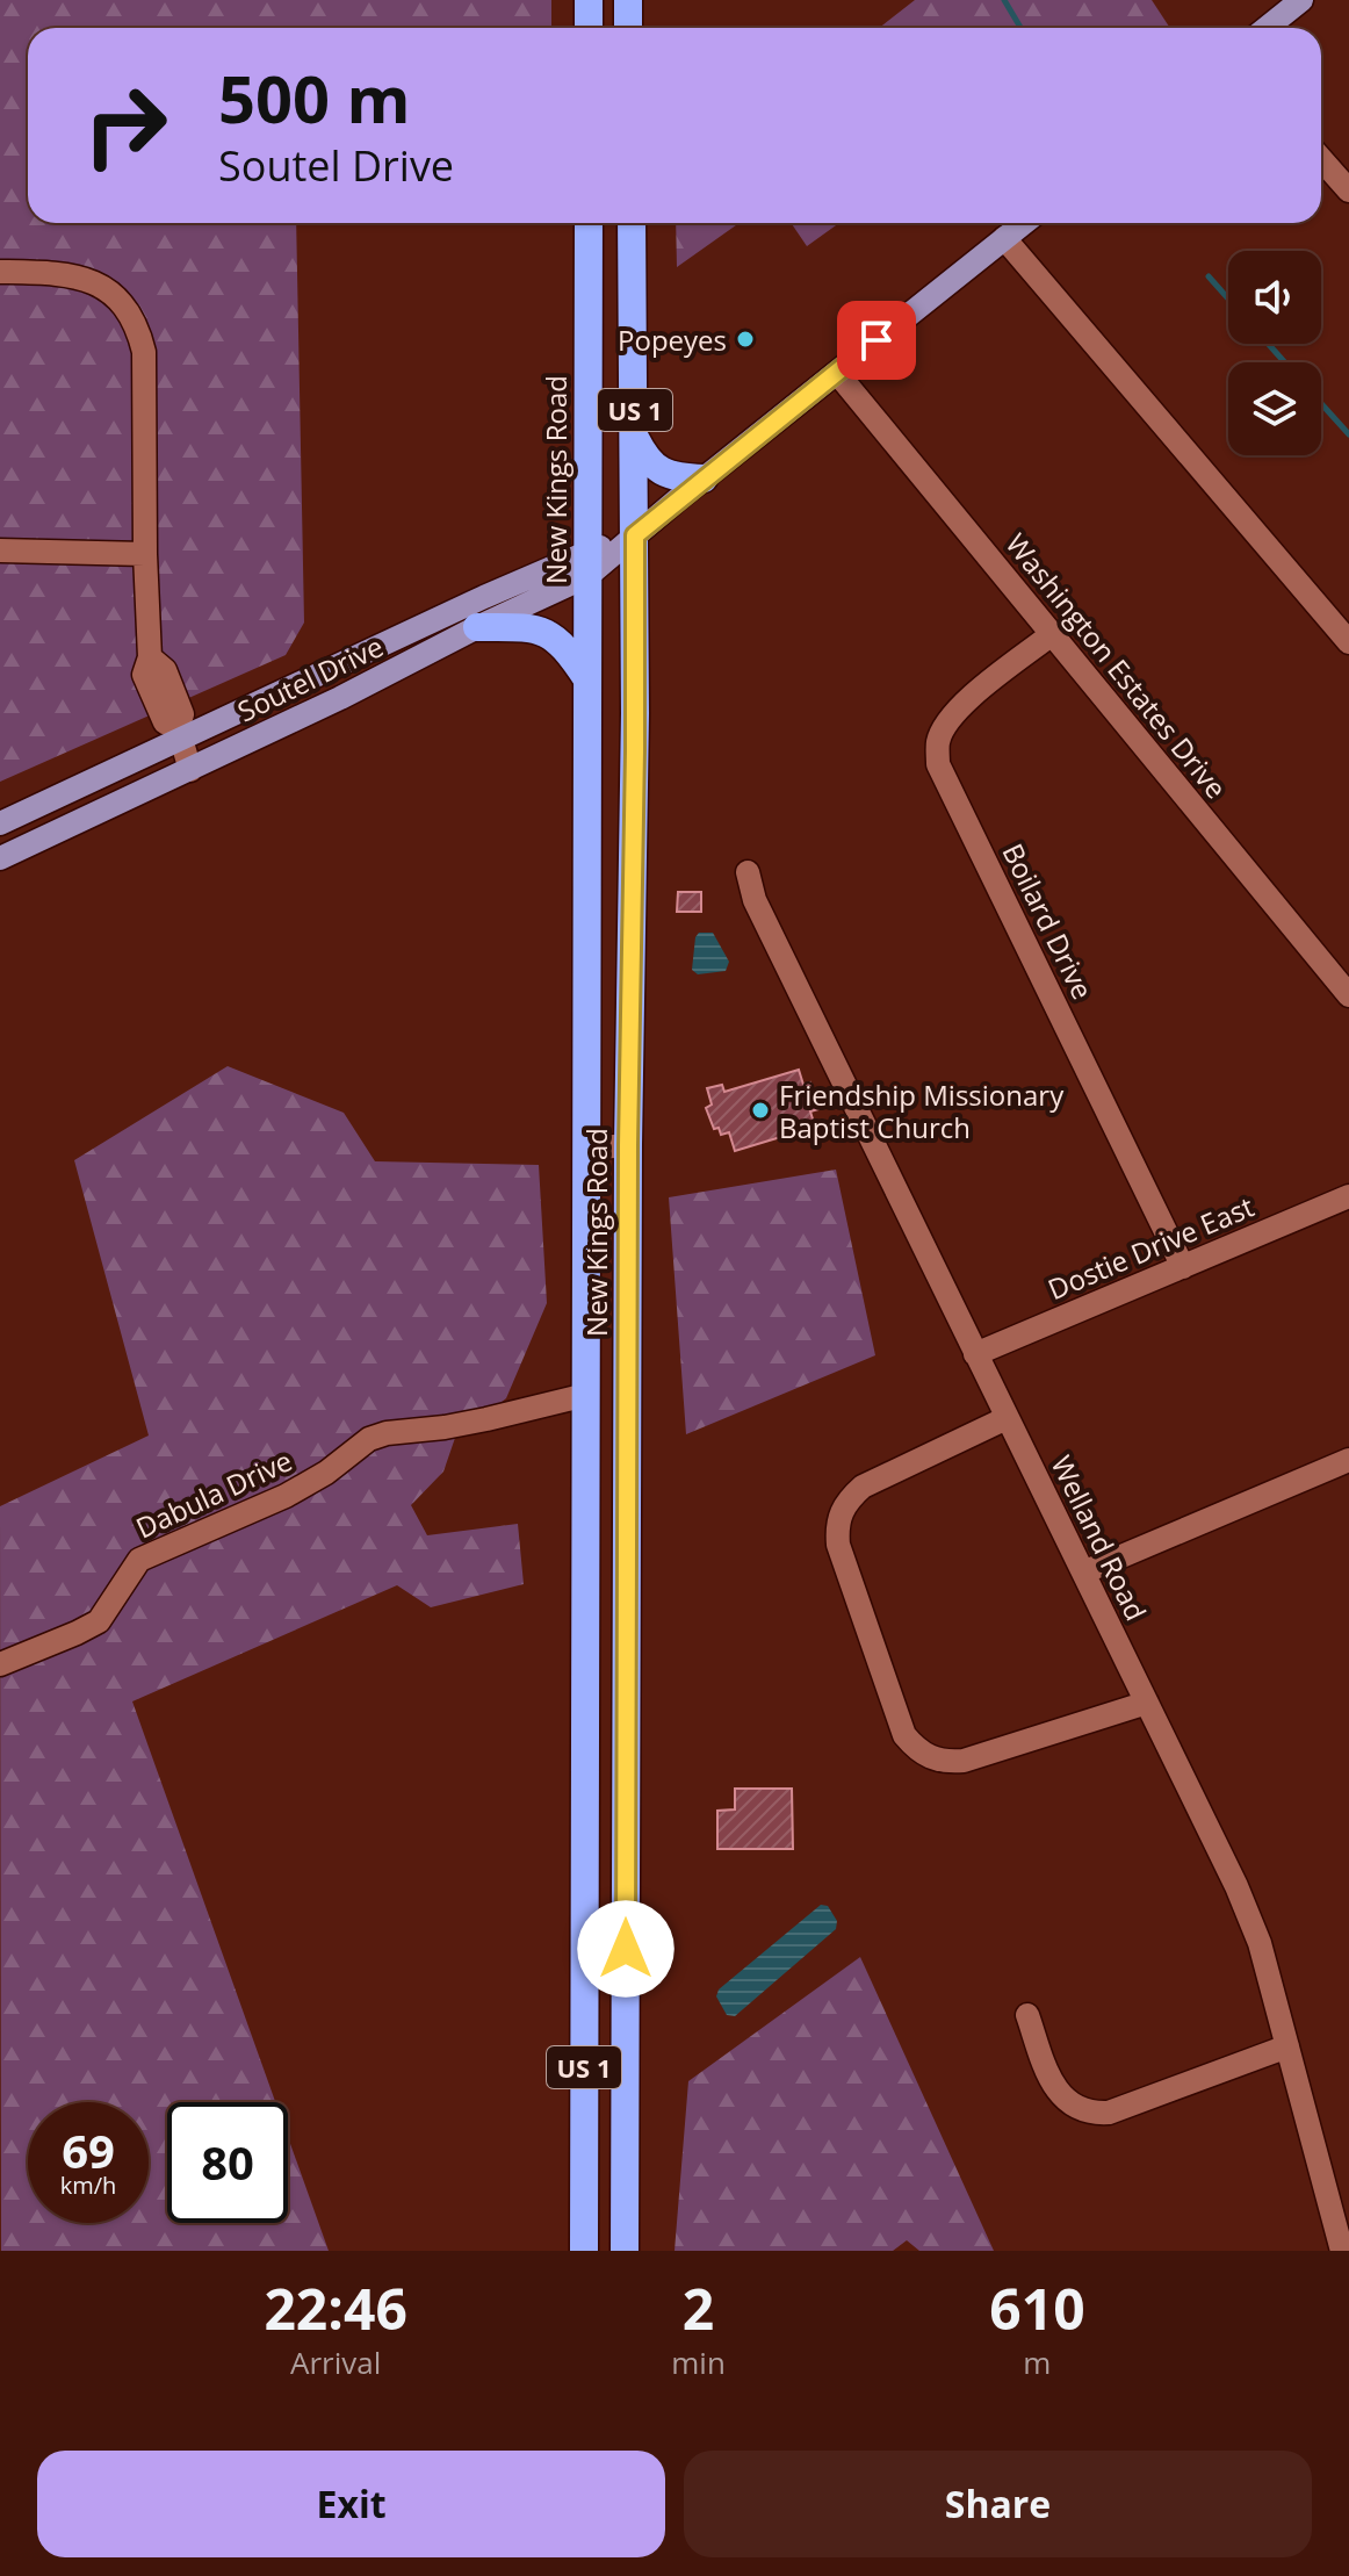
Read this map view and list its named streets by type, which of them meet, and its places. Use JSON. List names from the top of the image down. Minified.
{"streets":{"highway":["US 1","New Kings Road"],"main road":["Soutel Drive"],"street":["Washington Estates Drive","Boilard Drive","Dostie Drive East","Dabula Drive","Welland Road"]},"crossings":[["New Kings Road","Soutel Drive"],["New Kings Road","Dabula Drive"],["Washington Estates Drive","Soutel Drive"],["Washington Estates Drive","Boilard Drive"],["Boilard Drive","Dostie Drive East"],["Dostie Drive East","Welland Road"]],"places":["Popeyes","Friendship Missionary Baptist Church"],"page":{"turn":["500 m","Soutel Drive"],"speed":"69 km/h","limit":"80","eta":["22:46","Arrival","2","min","610","m"],"buttons":["Exit","Share"]}}
